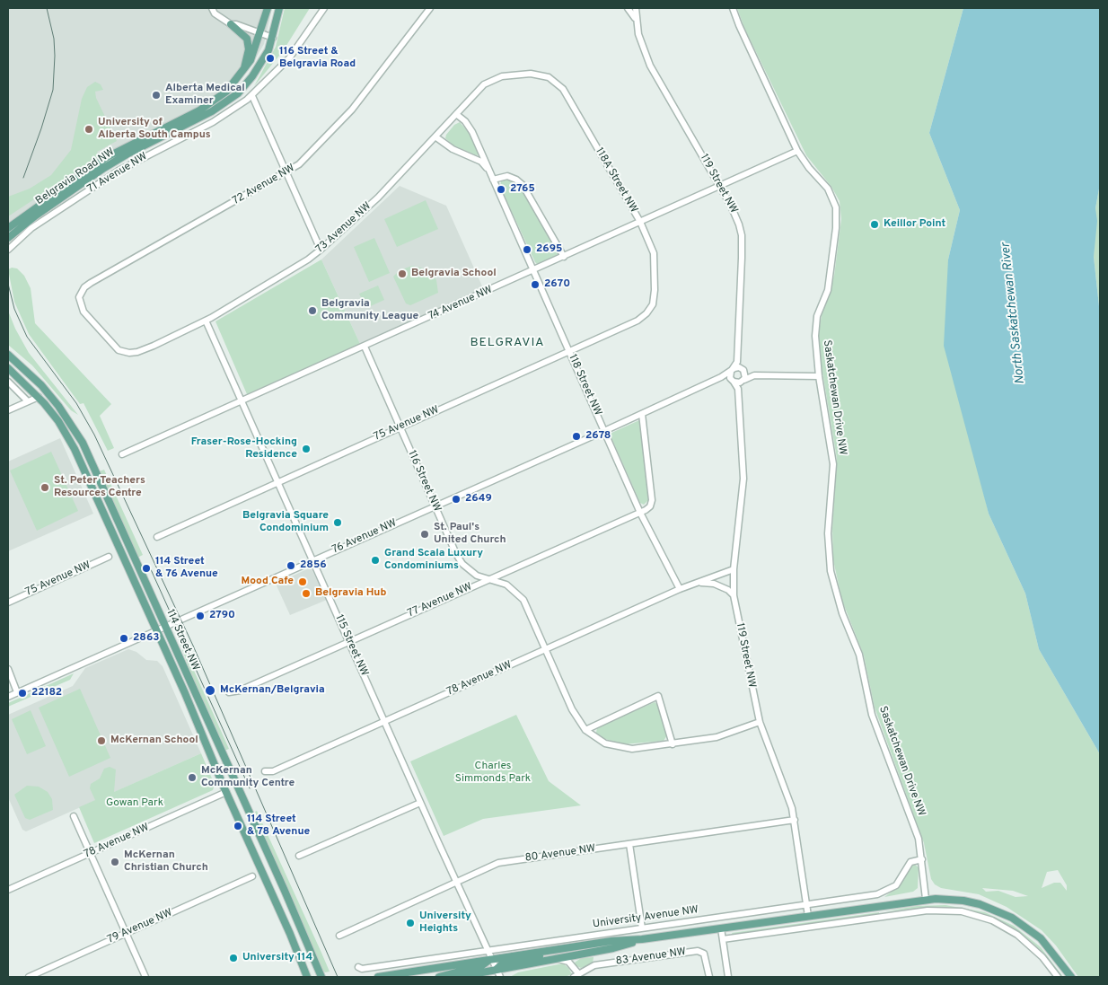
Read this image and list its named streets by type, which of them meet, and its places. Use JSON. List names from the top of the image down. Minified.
{"streets":{"main road":["Belgravia Road NW","114 Street NW","University Avenue NW"],"street":["71 Avenue NW","118A Street NW","119 Street NW","72 Avenue NW","73 Avenue NW","74 Avenue NW","118 Street NW","Saskatchewan Drive NW","75 Avenue NW","116 Street NW","76 Avenue NW","77 Avenue NW","115 Street NW","78 Avenue NW","80 Avenue NW","79 Avenue NW","83 Avenue NW"]},"crossings":[["118A Street NW","73 Avenue NW"],["118A Street NW","74 Avenue NW"],["118A Street NW","75 Avenue NW"],["119 Street NW","74 Avenue NW"],["119 Street NW","76 Avenue NW"],["119 Street NW","78 Avenue NW"],["119 Street NW","80 Avenue NW"],["119 Street NW","University Avenue NW"],["72 Avenue NW","73 Avenue NW"],["73 Avenue NW","118 Street NW"],["73 Avenue NW","115 Street NW"],["74 Avenue NW","118 Street NW"],["74 Avenue NW","Saskatchewan Drive NW"],["74 Avenue NW","116 Street NW"],["74 Avenue NW","115 Street NW"],["118 Street NW","75 Avenue NW"],["118 Street NW","76 Avenue NW"],["118 Street NW","77 Avenue NW"],["118 Street NW","78 Avenue NW"],["Saskatchewan Drive NW","University Avenue NW"],["75 Avenue NW","116 Street NW"],["75 Avenue NW","115 Street NW"],["116 Street NW","76 Avenue NW"],["116 Street NW","77 Avenue NW"],["116 Street NW","78 Avenue NW"],["76 Avenue NW","77 Avenue NW"],["76 Avenue NW","114 Street NW"],["76 Avenue NW","115 Street NW"],["77 Avenue NW","115 Street NW"],["114 Street NW","78 Avenue NW"],["115 Street NW","78 Avenue NW"],["115 Street NW","80 Avenue NW"],["115 Street NW","University Avenue NW"]],"districts":["BELGRAVIA"],"water":["North Saskatchewan River"],"parks":["Charles Simmonds Park","Gowan Park"],"places":["116 Street & Belgravia Road","Alberta Medical Examiner","University of Alberta South Campus","2765","Keillor Point","2695","Belgravia School","2670","Belgravia Community League","2678","Fraser-Rose-Hocking Residence","St. Peter Teachers Resources Centre","2649","Belgravia Square Condominium","St. Paul's United Church","Grand Scala Luxury Condominiums","2856","114 Street & 76 Avenue","Mood Cafe","Belgravia Hub","2790","2863","McKernan/Belgravia","22182","McKernan School","McKernan Community Centre","114 Street & 78 Avenue","McKernan Christian Church","University Heights","University 114"]}
